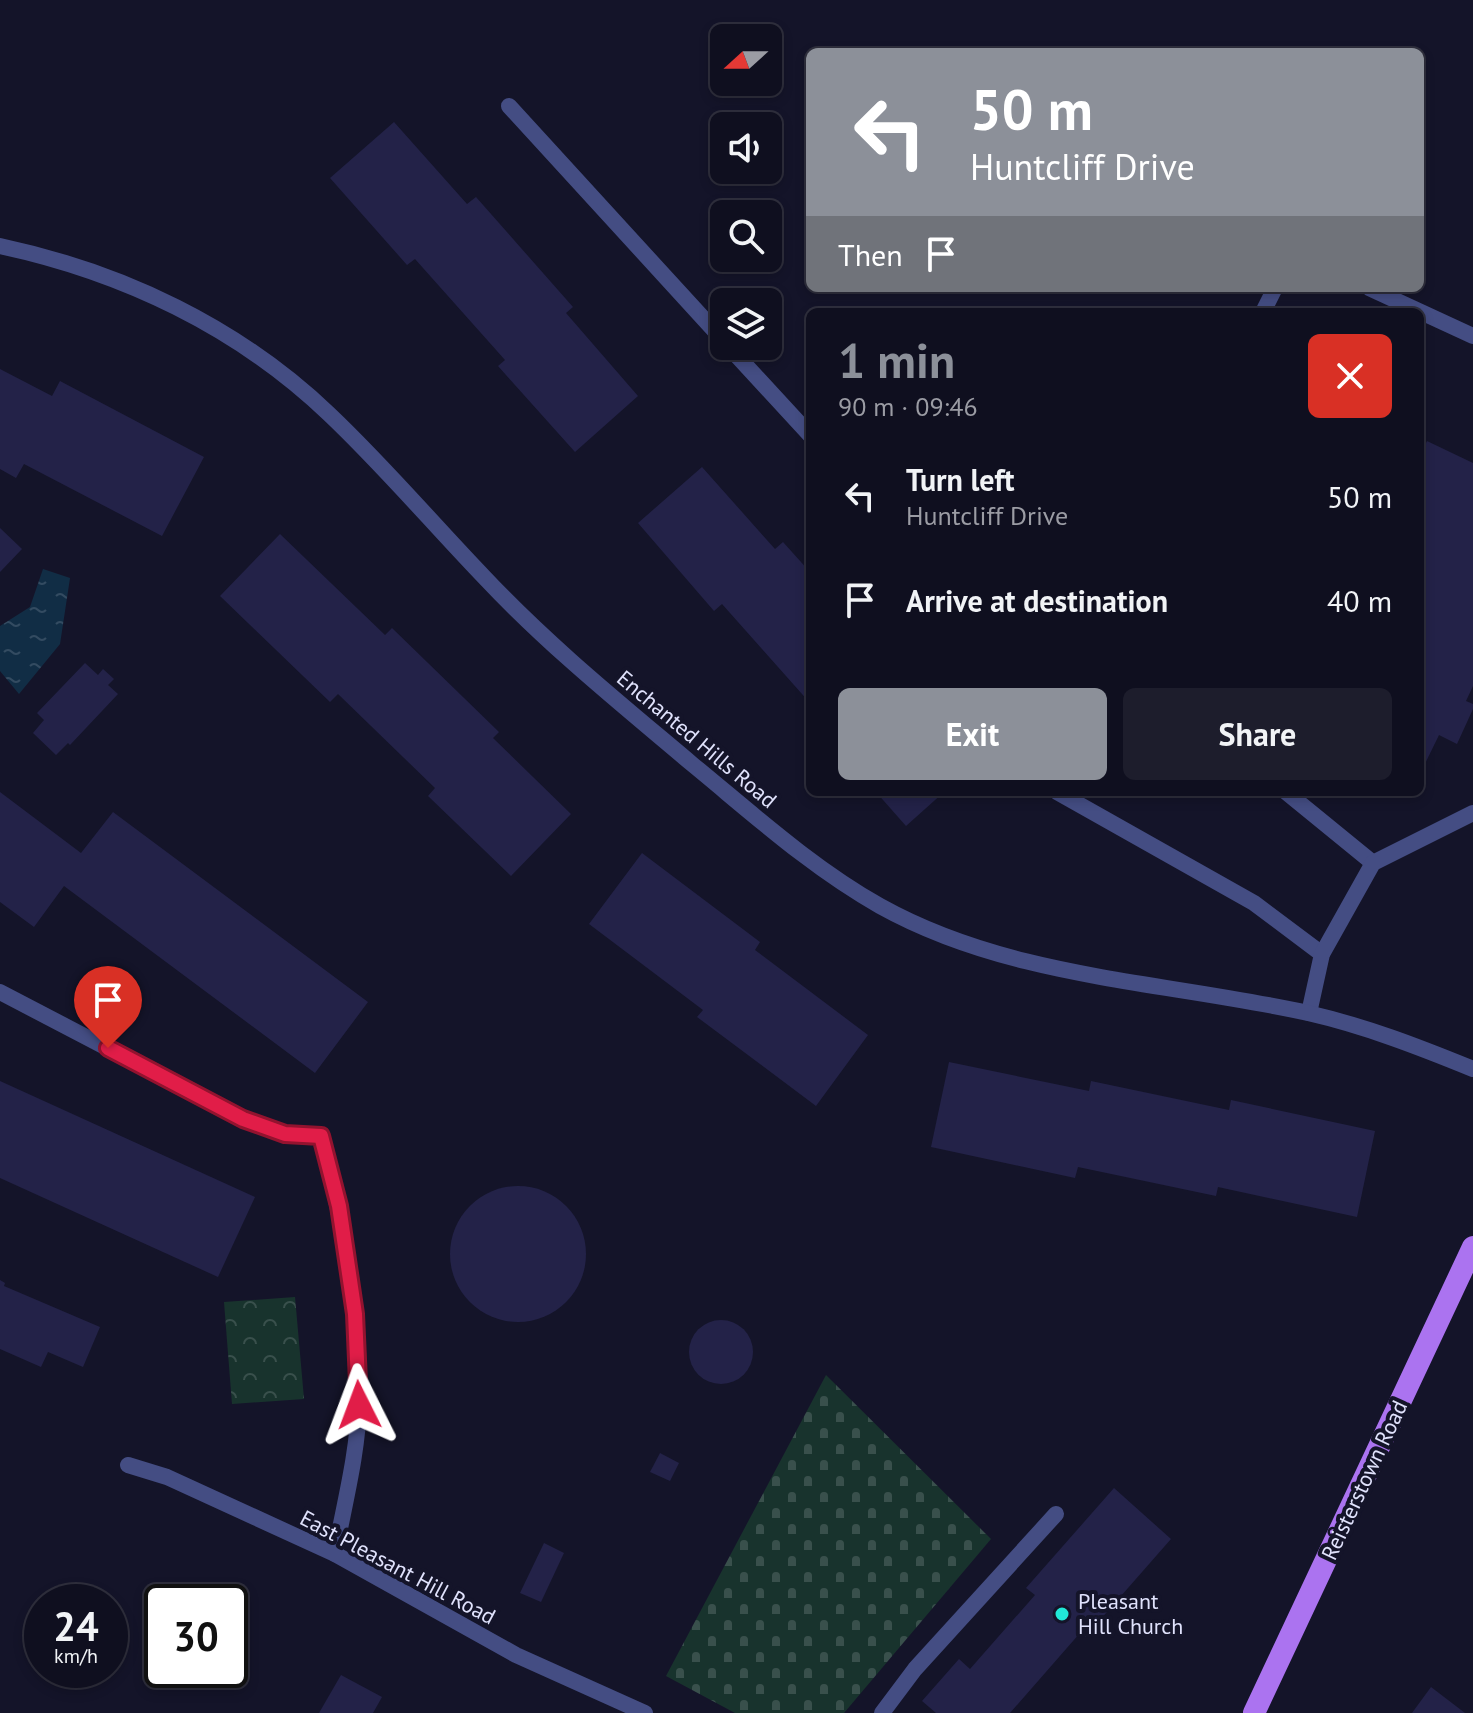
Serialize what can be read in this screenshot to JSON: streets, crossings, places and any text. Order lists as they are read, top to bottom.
{
  "streets": {
    "main road": ["Reisterstown Road"],
    "street": ["Enchanted Hills Road", "East Pleasant Hill Road"]
  },
  "places": ["Pleasant Hill Church"],
  "north": "left",
  "page": {
    "turn": ["50 m", "Huntcliff Drive"],
    "then": "Then",
    "heading": ["1 min", "90 m · 09:46"],
    "list": [
      {
        "name": "Turn left",
        "note": "Huntcliff Drive",
        "value": "50 m"
      },
      {
        "name": "Arrive at destination",
        "value": "40 m"
      }
    ],
    "buttons": ["Exit", "Share"],
    "speed": "24 km/h",
    "limit": "30"
  }
}
